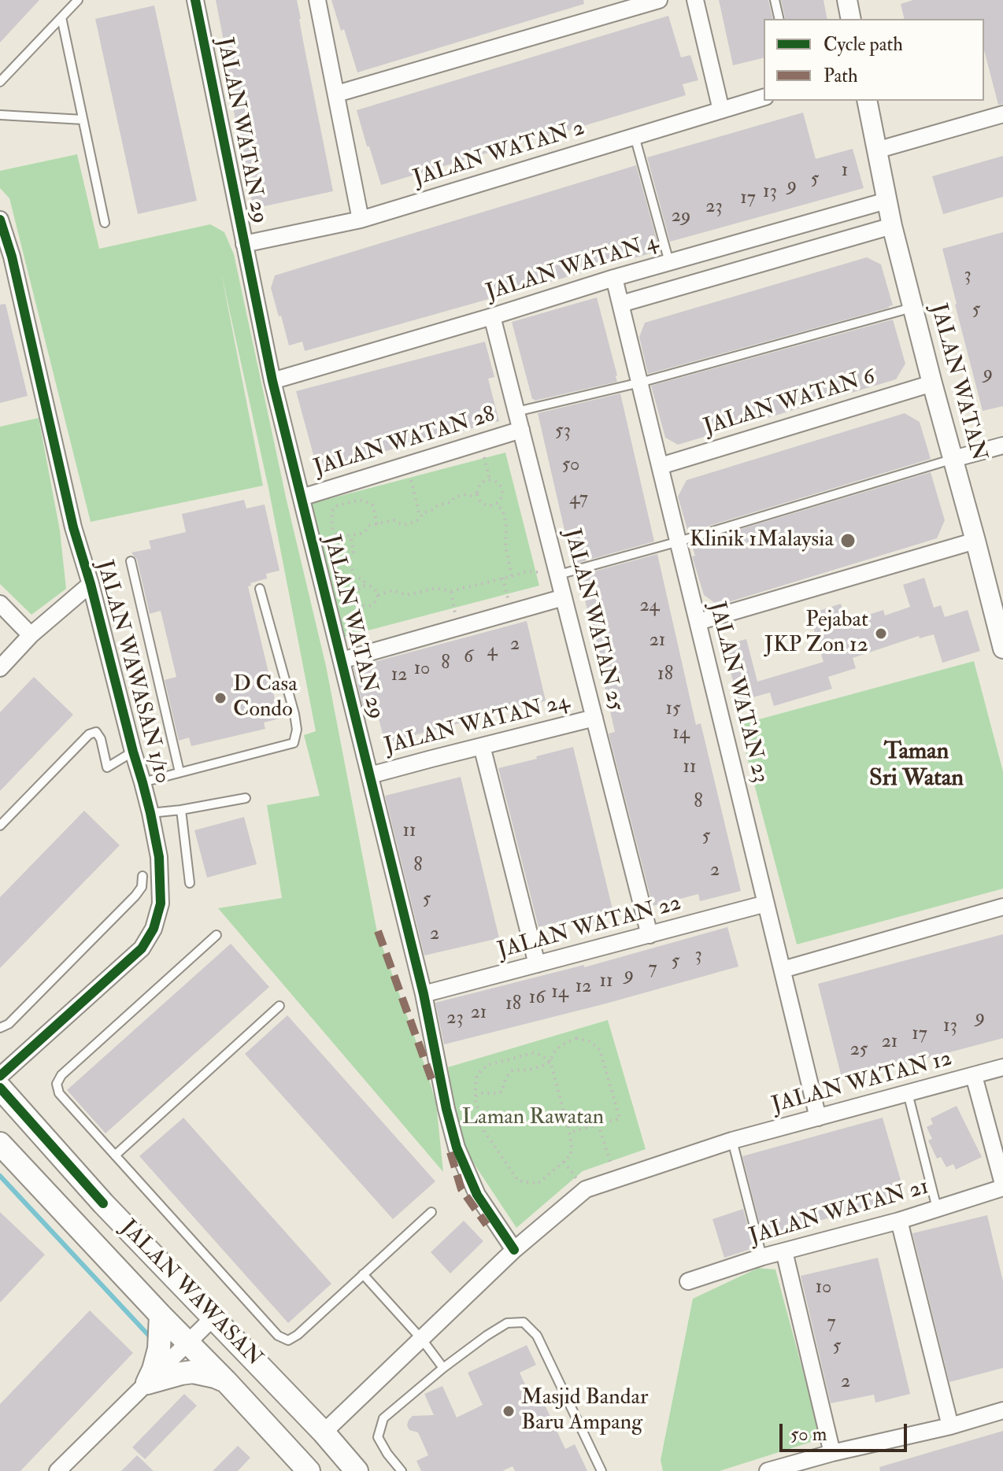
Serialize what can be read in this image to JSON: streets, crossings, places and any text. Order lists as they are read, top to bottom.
{
  "streets": {
    "main road": ["JALAN WAWASAN"],
    "street": [
      "JALAN WATAN 29",
      "JALAN WATAN 2",
      "JALAN WATAN 4",
      "JALAN WATAN",
      "JALAN WATAN 6",
      "JALAN WATAN 28",
      "JALAN WATAN 25",
      "JALAN WAWASAN 1/10",
      "JALAN WATAN 23",
      "JALAN WATAN 24",
      "JALAN WATAN 22",
      "JALAN WATAN 12",
      "JALAN WATAN 21"
    ]
  },
  "crossings": [
    ["JALAN WATAN 29", "JALAN WATAN 2"],
    ["JALAN WATAN 29", "JALAN WATAN 4"],
    ["JALAN WATAN 29", "JALAN WATAN 28"],
    ["JALAN WATAN 29", "JALAN WATAN 24"],
    ["JALAN WATAN 29", "JALAN WATAN 22"],
    ["JALAN WATAN 29", "JALAN WATAN 12"],
    ["JALAN WATAN 4", "JALAN WATAN"],
    ["JALAN WATAN 4", "JALAN WATAN 25"],
    ["JALAN WATAN 4", "JALAN WATAN 23"],
    ["JALAN WATAN", "JALAN WATAN 6"],
    ["JALAN WATAN 6", "JALAN WATAN 23"],
    ["JALAN WATAN 28", "JALAN WATAN 25"],
    ["JALAN WATAN 25", "JALAN WATAN 24"],
    ["JALAN WATAN 25", "JALAN WATAN 22"],
    ["JALAN WATAN 23", "JALAN WATAN 22"],
    ["JALAN WATAN 23", "JALAN WATAN 12"]
  ],
  "districts": ["Taman Sri Watan"],
  "parks": ["Laman Rawatan"],
  "places": [
    "Klinik 1Malaysia",
    "Pejabat JKP Zon 12",
    "D Casa Condo",
    "Masjid Bandar Baru Ampang"
  ],
  "house_numbers": [
    "1",
    "5",
    "9",
    "13",
    "17",
    "23",
    "29",
    "3",
    "5",
    "9",
    "53",
    "50",
    "47",
    "24",
    "21",
    "2",
    "4",
    "6",
    "8",
    "10",
    "18",
    "12",
    "15",
    "14",
    "11",
    "8",
    "11",
    "5",
    "8",
    "2",
    "5",
    "2",
    "3",
    "5",
    "7",
    "9",
    "11",
    "12",
    "14",
    "16",
    "18",
    "21",
    "9",
    "23",
    "13",
    "17",
    "21",
    "25",
    "10",
    "7",
    "5",
    "2"
  ],
  "legend": ["Cycle path", "Path"],
  "scale_bar": "50 m"
}
